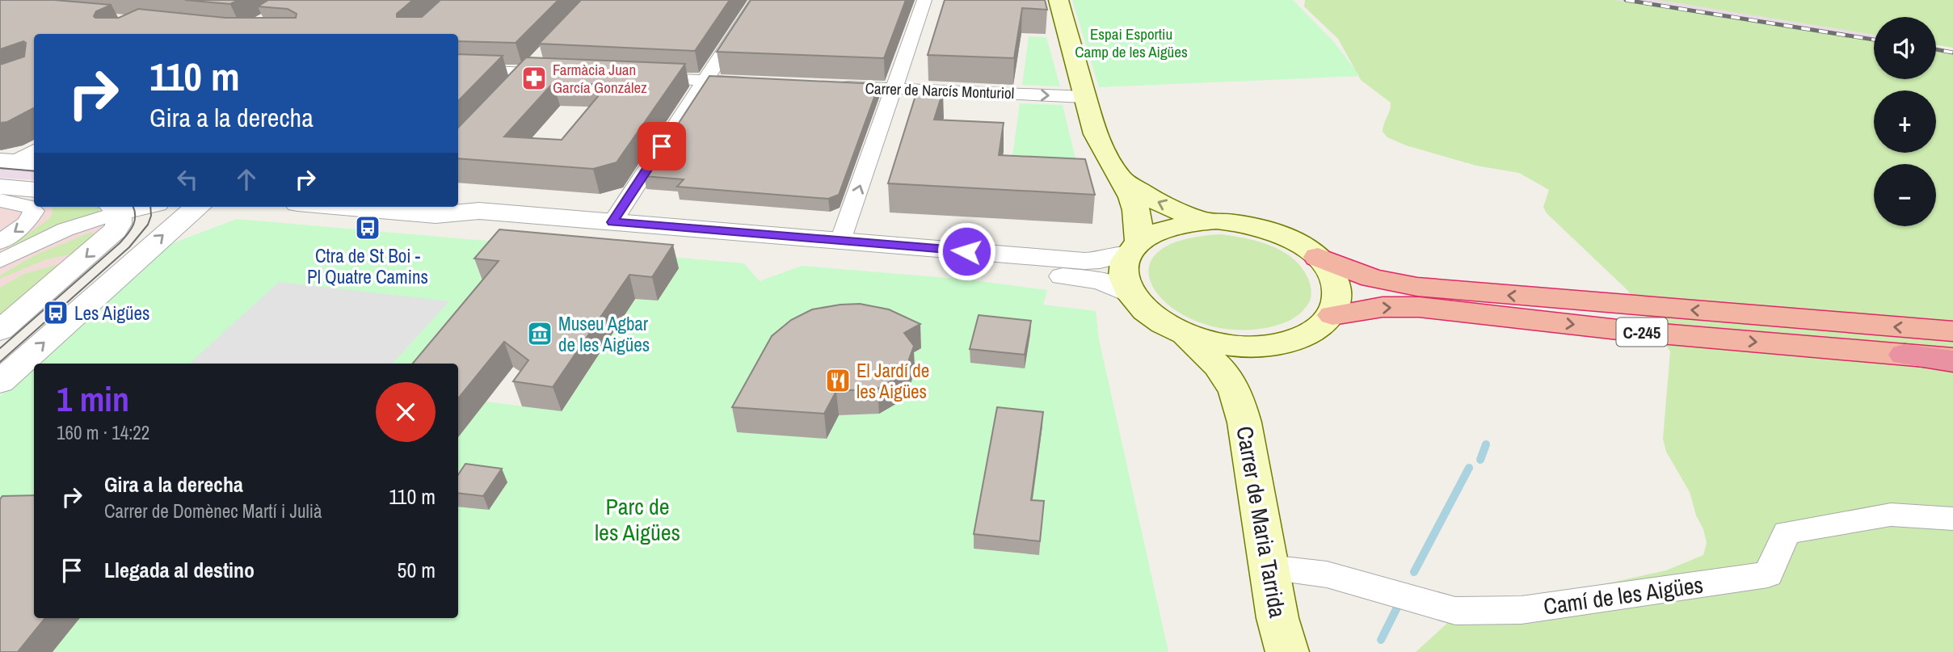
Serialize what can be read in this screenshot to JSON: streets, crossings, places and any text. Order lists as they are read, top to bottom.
{
  "streets": {
    "highway": ["C-245"],
    "main road": ["Carrer de Maria Tarrida"],
    "street": ["Carrer de Narcís Monturiol", "Camí de les Aigües"]
  },
  "crossings": [
    ["C-245", "Carrer de Maria Tarrida"],
    ["Carrer de Maria Tarrida", "Camí de les Aigües"]
  ],
  "parks": ["Espai Esportiu Camp de les Aigües", "Parc de les Aigües"],
  "places": {
    "pharmacy": ["Farmàcia Juan García González"],
    "bus stop": ["Ctra de St Boi - Pl Quatre Camins", "Les Aigües"],
    "museum": ["Museu Agbar de les Aigües"],
    "restaurant": ["El Jardí de les Aigües"]
  },
  "page": {
    "map_buttons": ["+", "−"],
    "turn": ["110 m", "Gira a la derecha"],
    "heading": ["1 min", "160 m · 14:22"],
    "list": [
      {
        "name": "Gira a la derecha",
        "note": "Carrer de Domènec Martí i Julià",
        "value": "110 m"
      },
      {
        "name": "Llegada al destino",
        "value": "50 m"
      }
    ]
  }
}
